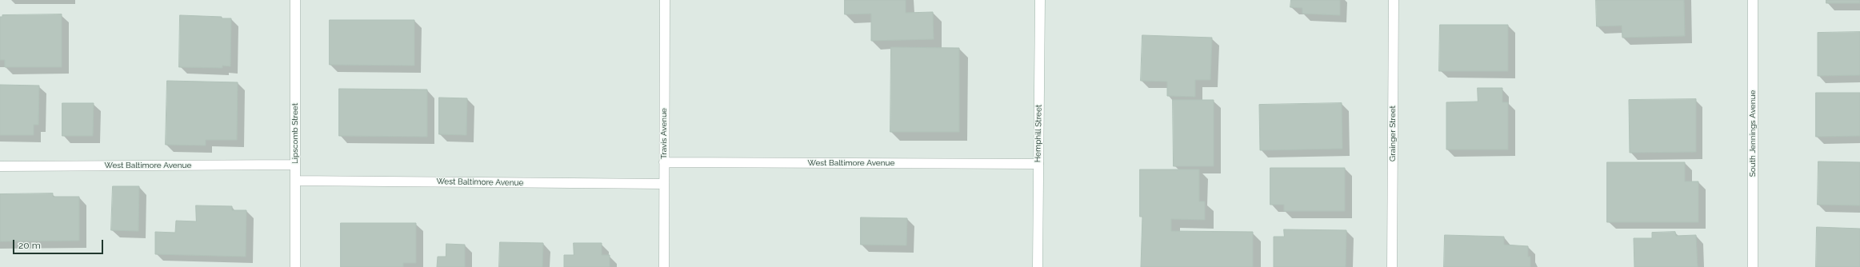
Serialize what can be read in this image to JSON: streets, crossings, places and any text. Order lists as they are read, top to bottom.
{
  "streets": {
    "street": [
      "Lipscomb Street",
      "Travis Avenue",
      "Hemphill Street",
      "Grainger Street",
      "South Jennings Avenue",
      "West Baltimore Avenue"
    ]
  },
  "crossings": [
    ["Lipscomb Street", "West Baltimore Avenue"],
    ["Travis Avenue", "West Baltimore Avenue"],
    ["Hemphill Street", "West Baltimore Avenue"]
  ],
  "scale_bar": "20 m"
}
